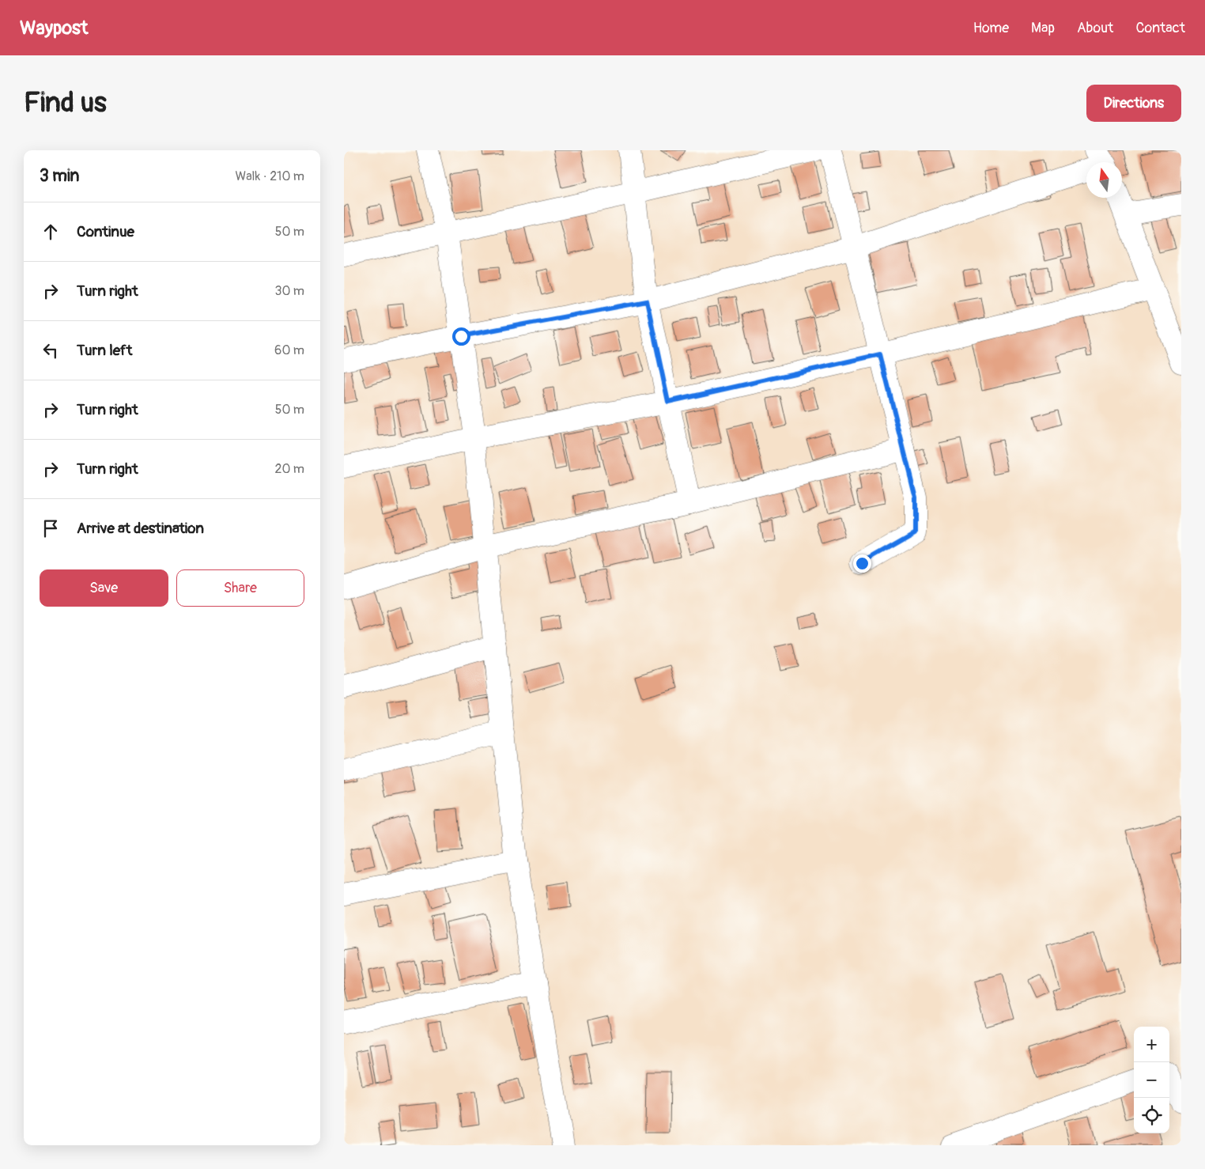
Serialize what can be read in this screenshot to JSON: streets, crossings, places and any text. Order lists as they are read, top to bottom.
{
  "north": "top",
  "page": {
    "header": "Waypost",
    "nav": [
      "Home",
      "Map",
      "About",
      "Contact"
    ],
    "buttons": [
      "Directions",
      ["Save", "Share"]
    ],
    "title": "Find us",
    "heading": ["3 min", "Walk · 210 m"],
    "list": [
      ["Continue", "50 m"],
      ["Turn right", "30 m"],
      ["Turn left", "60 m"],
      ["Turn right", "50 m"],
      ["Turn right", "20 m"],
      "Arrive at destination"
    ],
    "map_buttons": ["+", "−"]
  }
}
